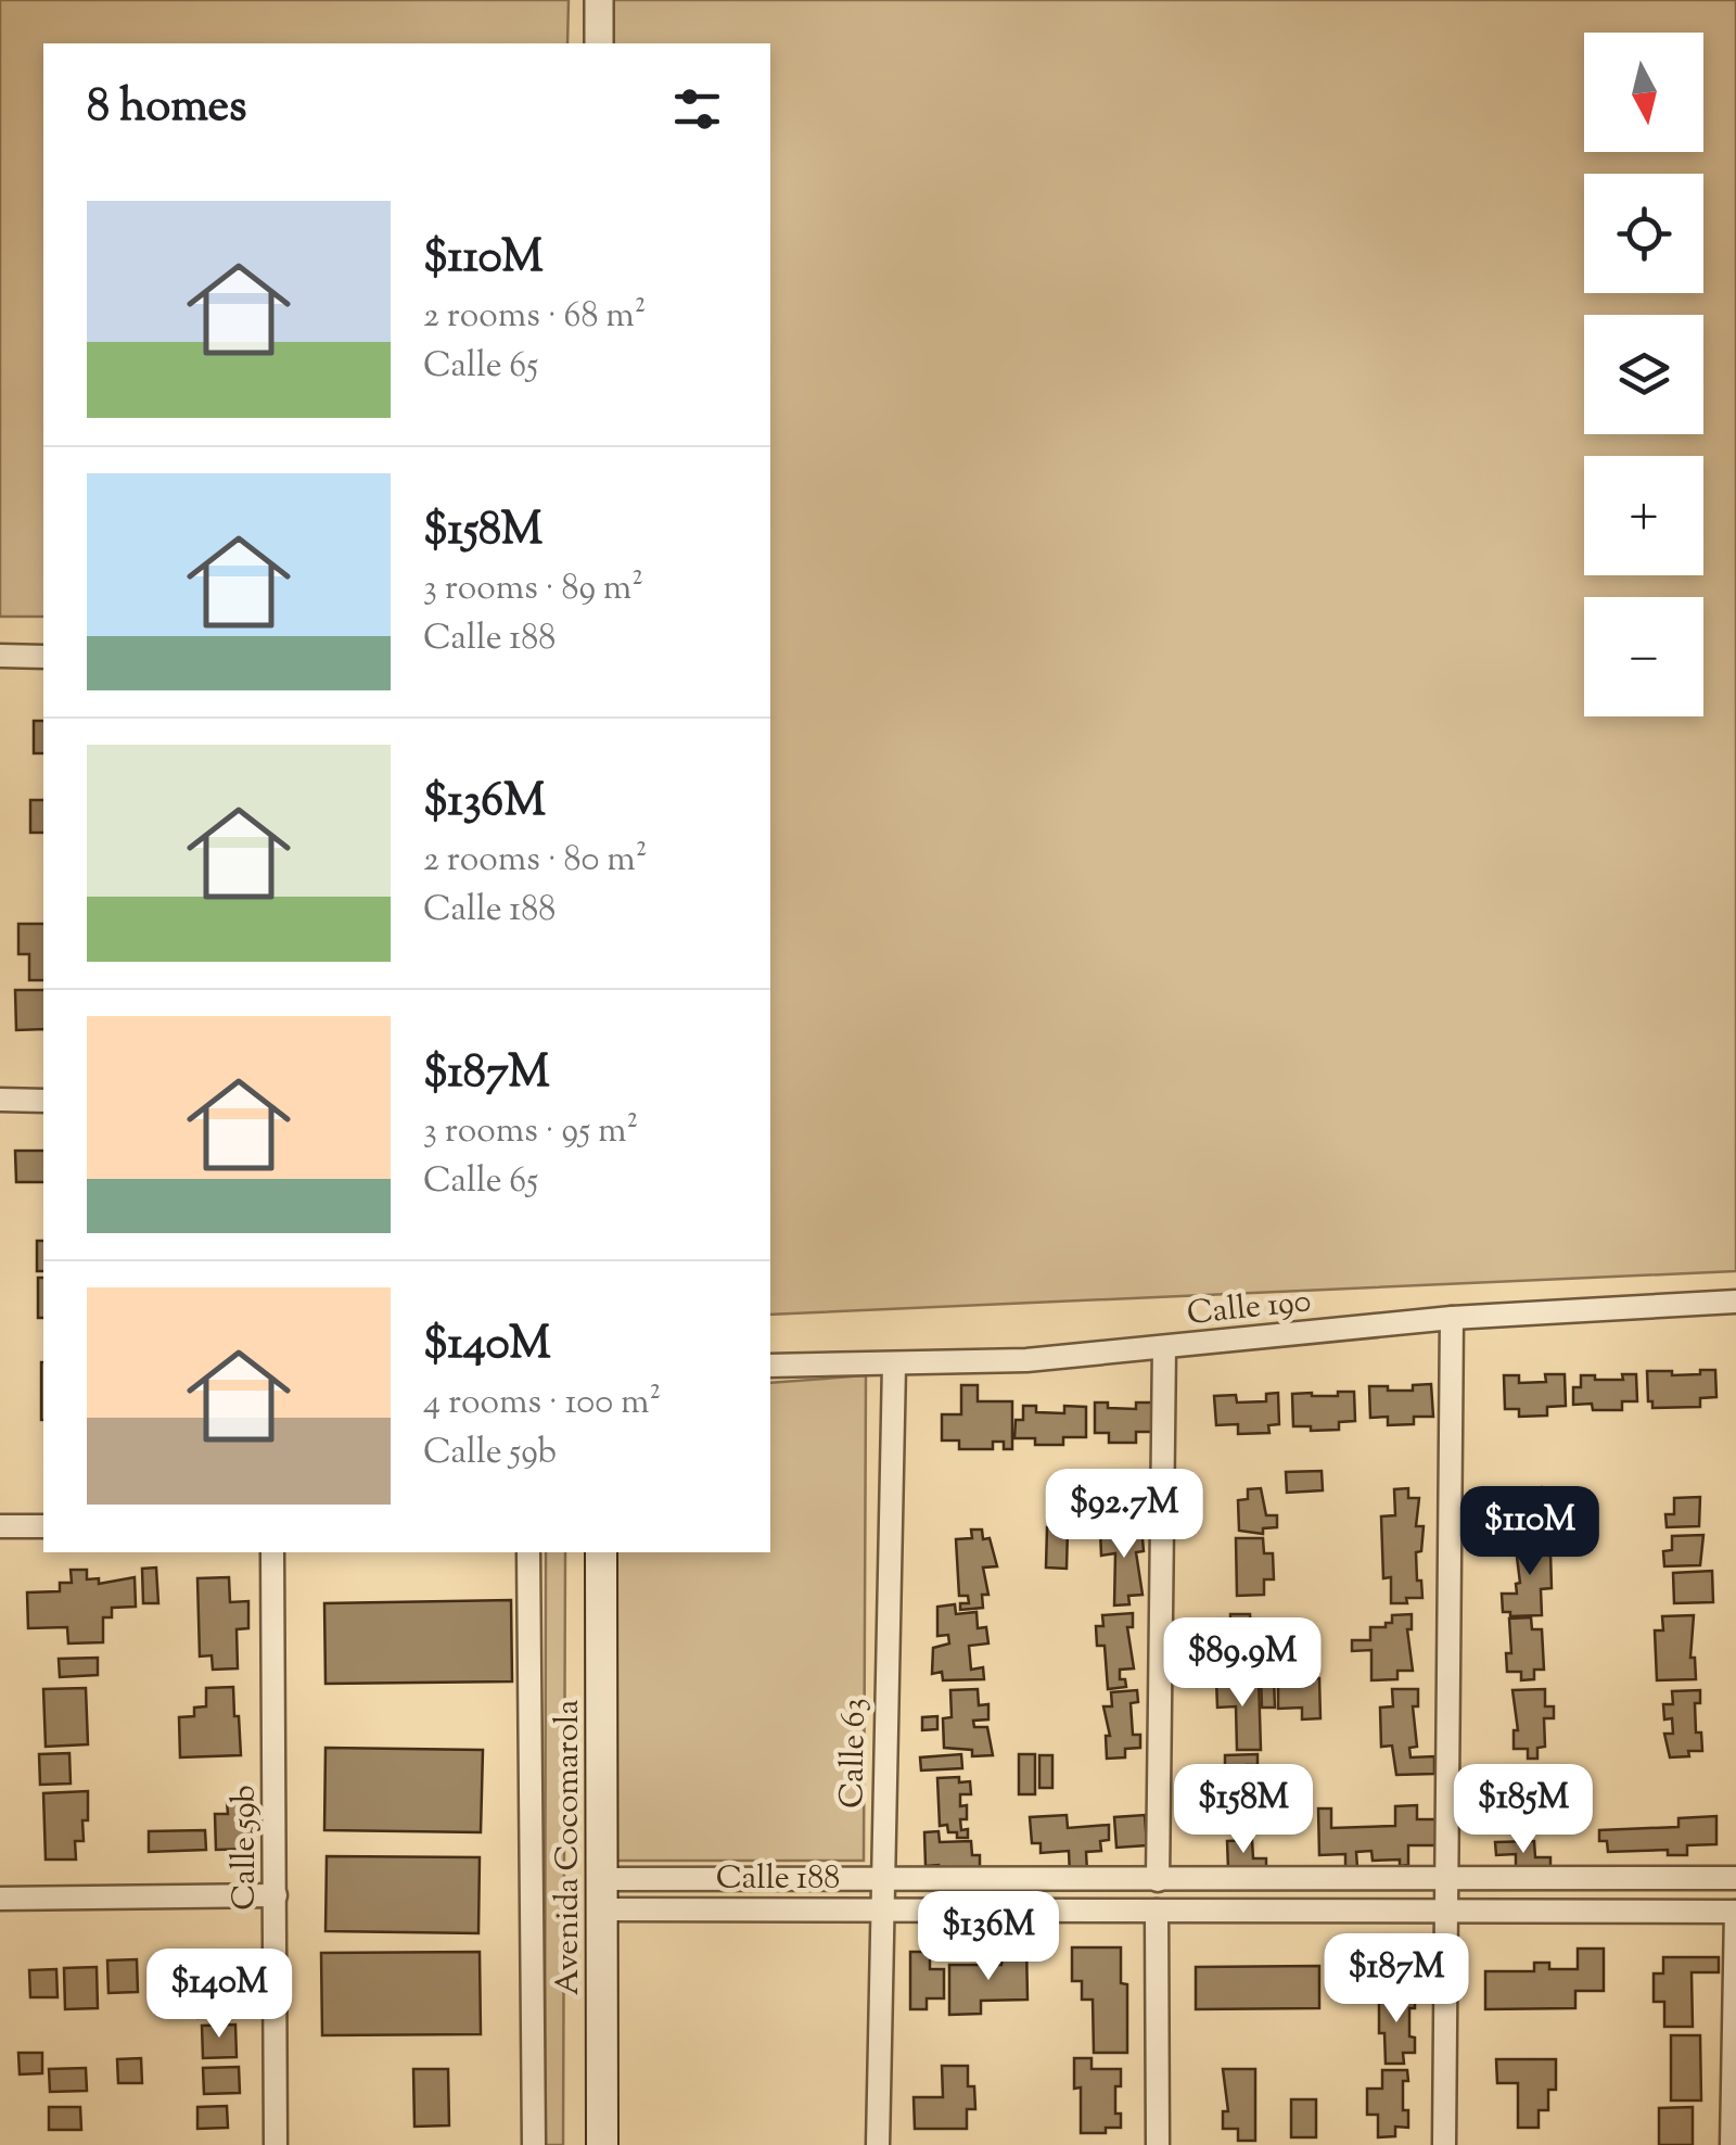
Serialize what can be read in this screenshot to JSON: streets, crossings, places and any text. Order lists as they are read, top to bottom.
{
  "streets": {
    "main road": ["Avenida Cocomarola"],
    "street": [
      "Calle 190",
      "Calle 63",
      "Calle 59b",
      "Calle 188"
    ]
  },
  "crossings": [
    ["Calle 190", "Calle 63"],
    ["Calle 63", "Calle 188"],
    ["Avenida Cocomarola", "Calle 188"]
  ],
  "north": "bottom",
  "page": {
    "map_buttons": ["+", "−"],
    "heading": "8 homes",
    "list": [
      {
        "name": "$110M",
        "note": "2 rooms · 68 m² · Calle 65"
      },
      {
        "name": "$158M",
        "note": "3 rooms · 89 m² · Calle 188"
      },
      {
        "name": "$136M",
        "note": "2 rooms · 80 m² · Calle 188"
      },
      {
        "name": "$187M",
        "note": "3 rooms · 95 m² · Calle 65"
      },
      {
        "name": "$140M",
        "note": "4 rooms · 100 m² · Calle 59b"
      }
    ],
    "price": [
      "$92.7M",
      "$110M",
      "$89.9M",
      "$158M",
      "$185M",
      "$136M",
      "$187M",
      "$140M"
    ]
  }
}
